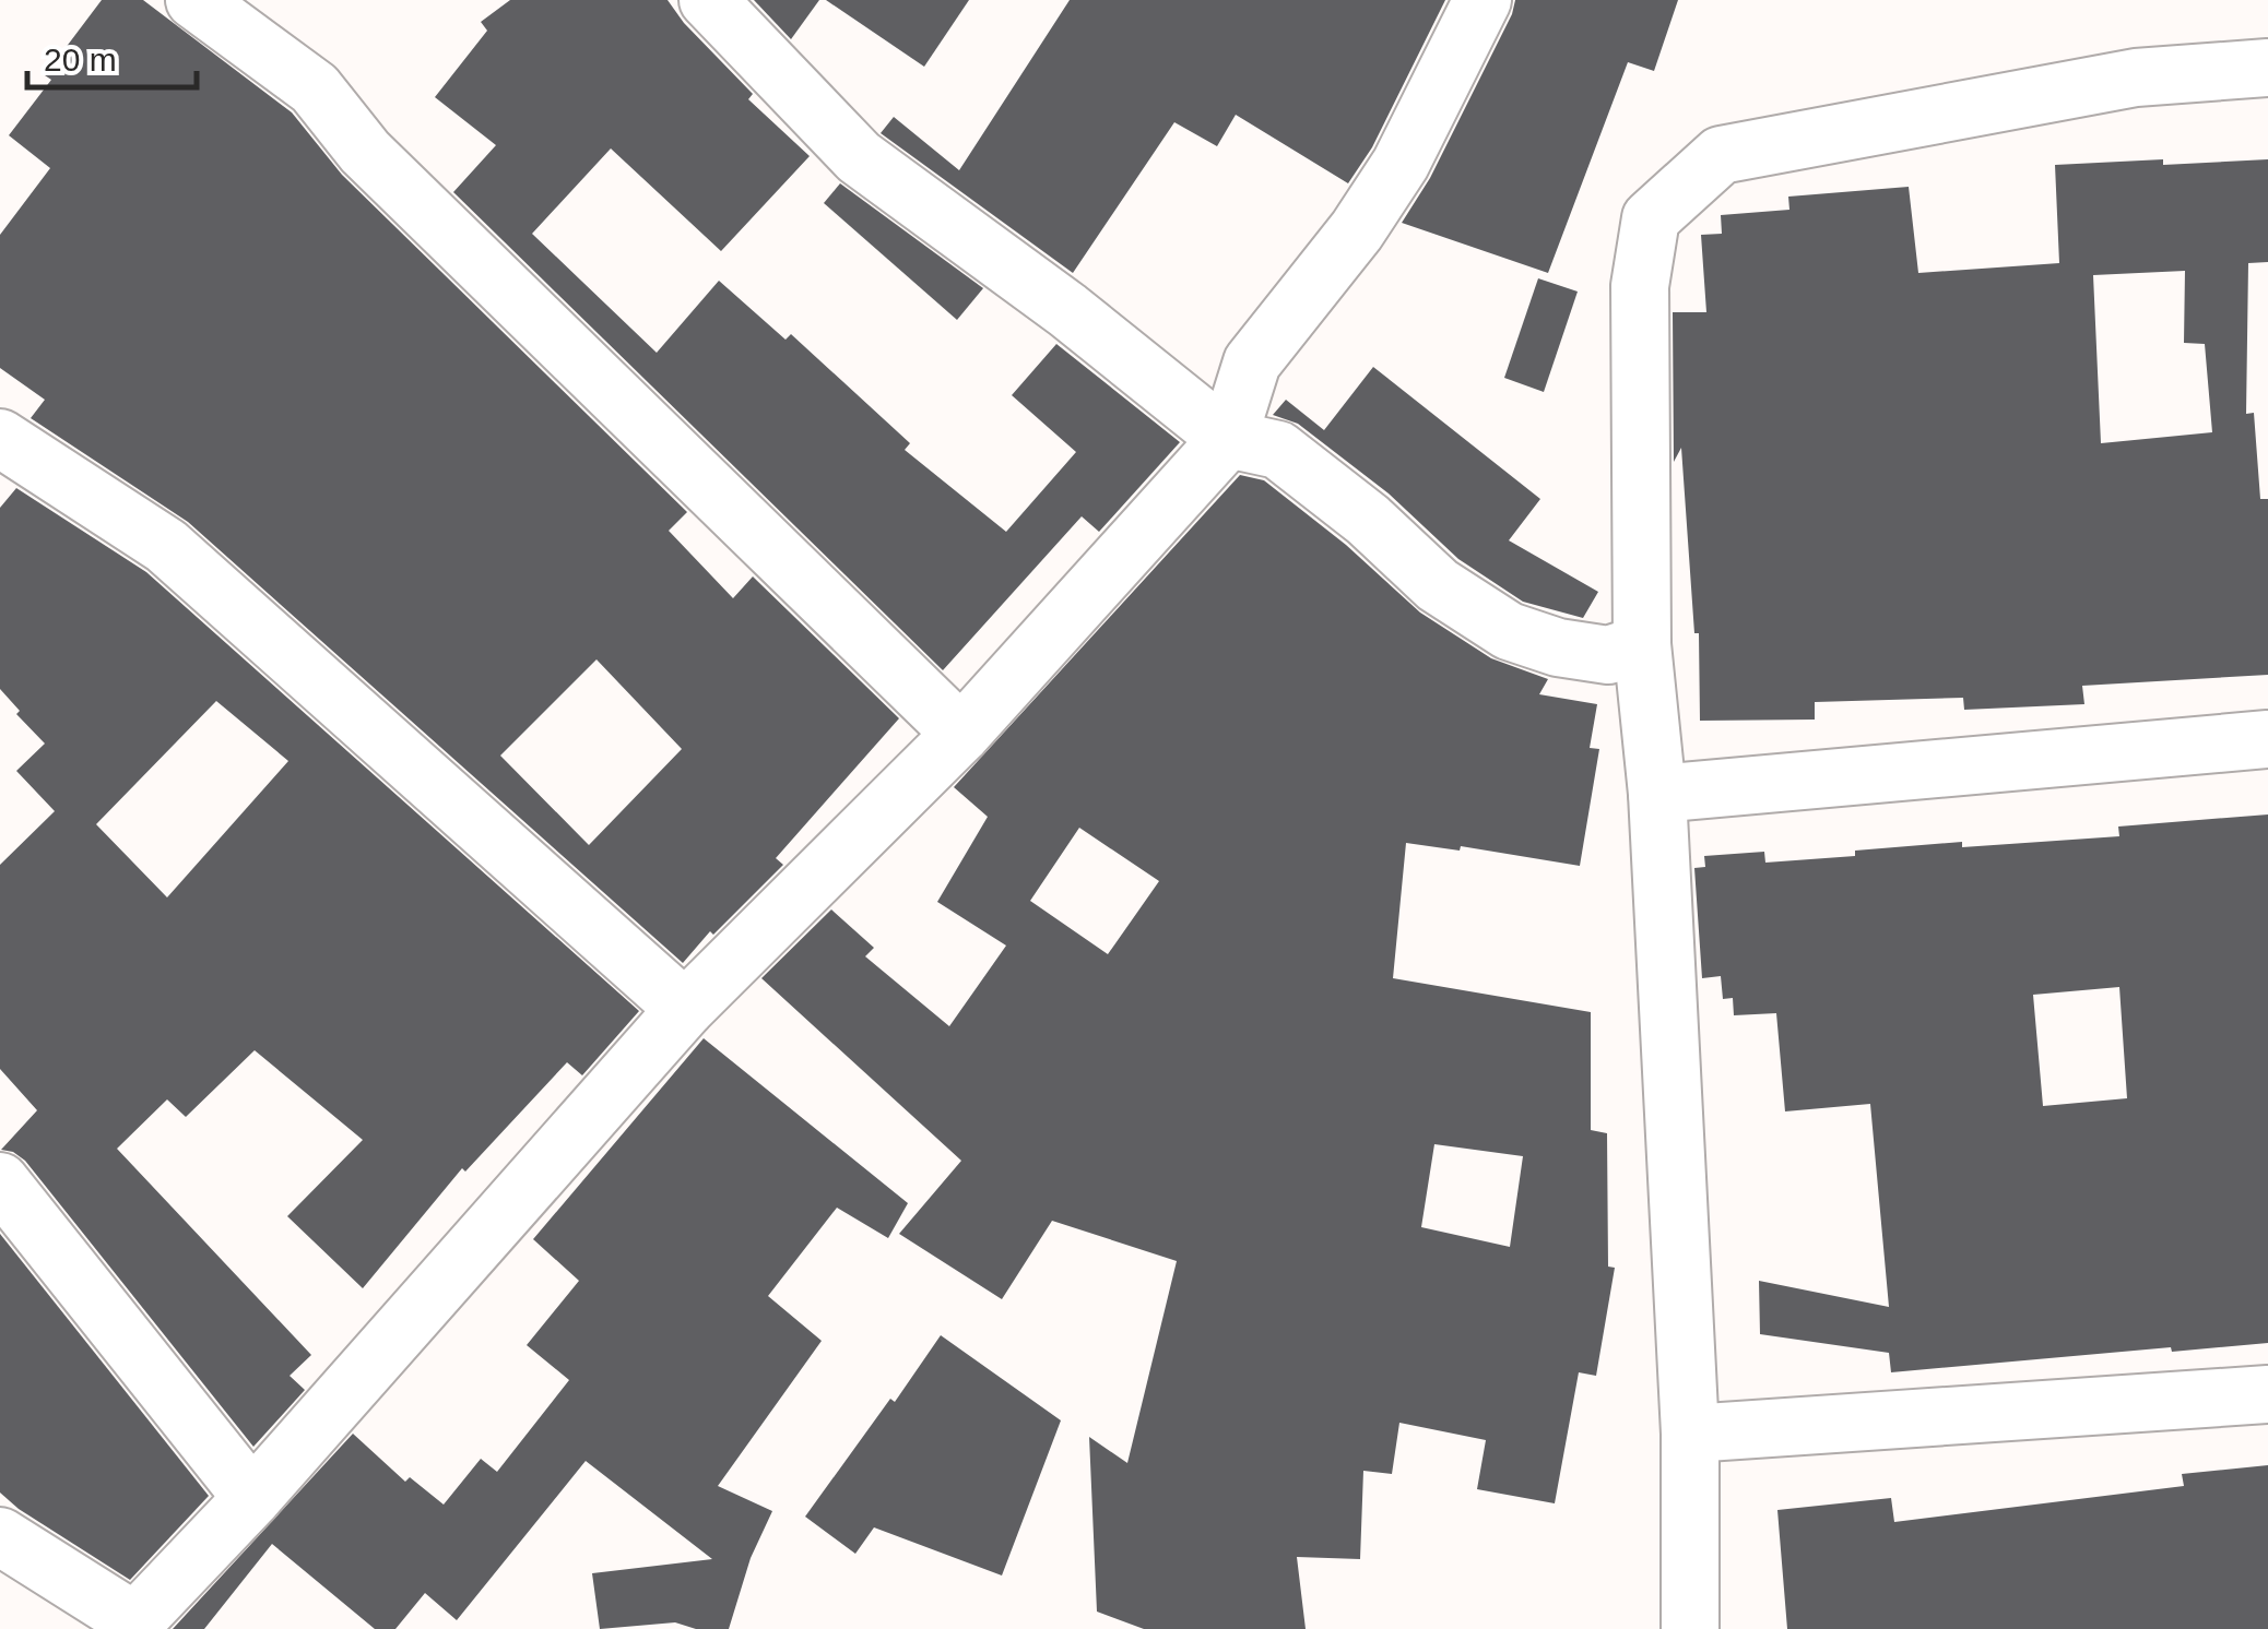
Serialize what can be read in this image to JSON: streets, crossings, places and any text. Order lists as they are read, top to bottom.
{
  "scale_bar": "20 m"
}
